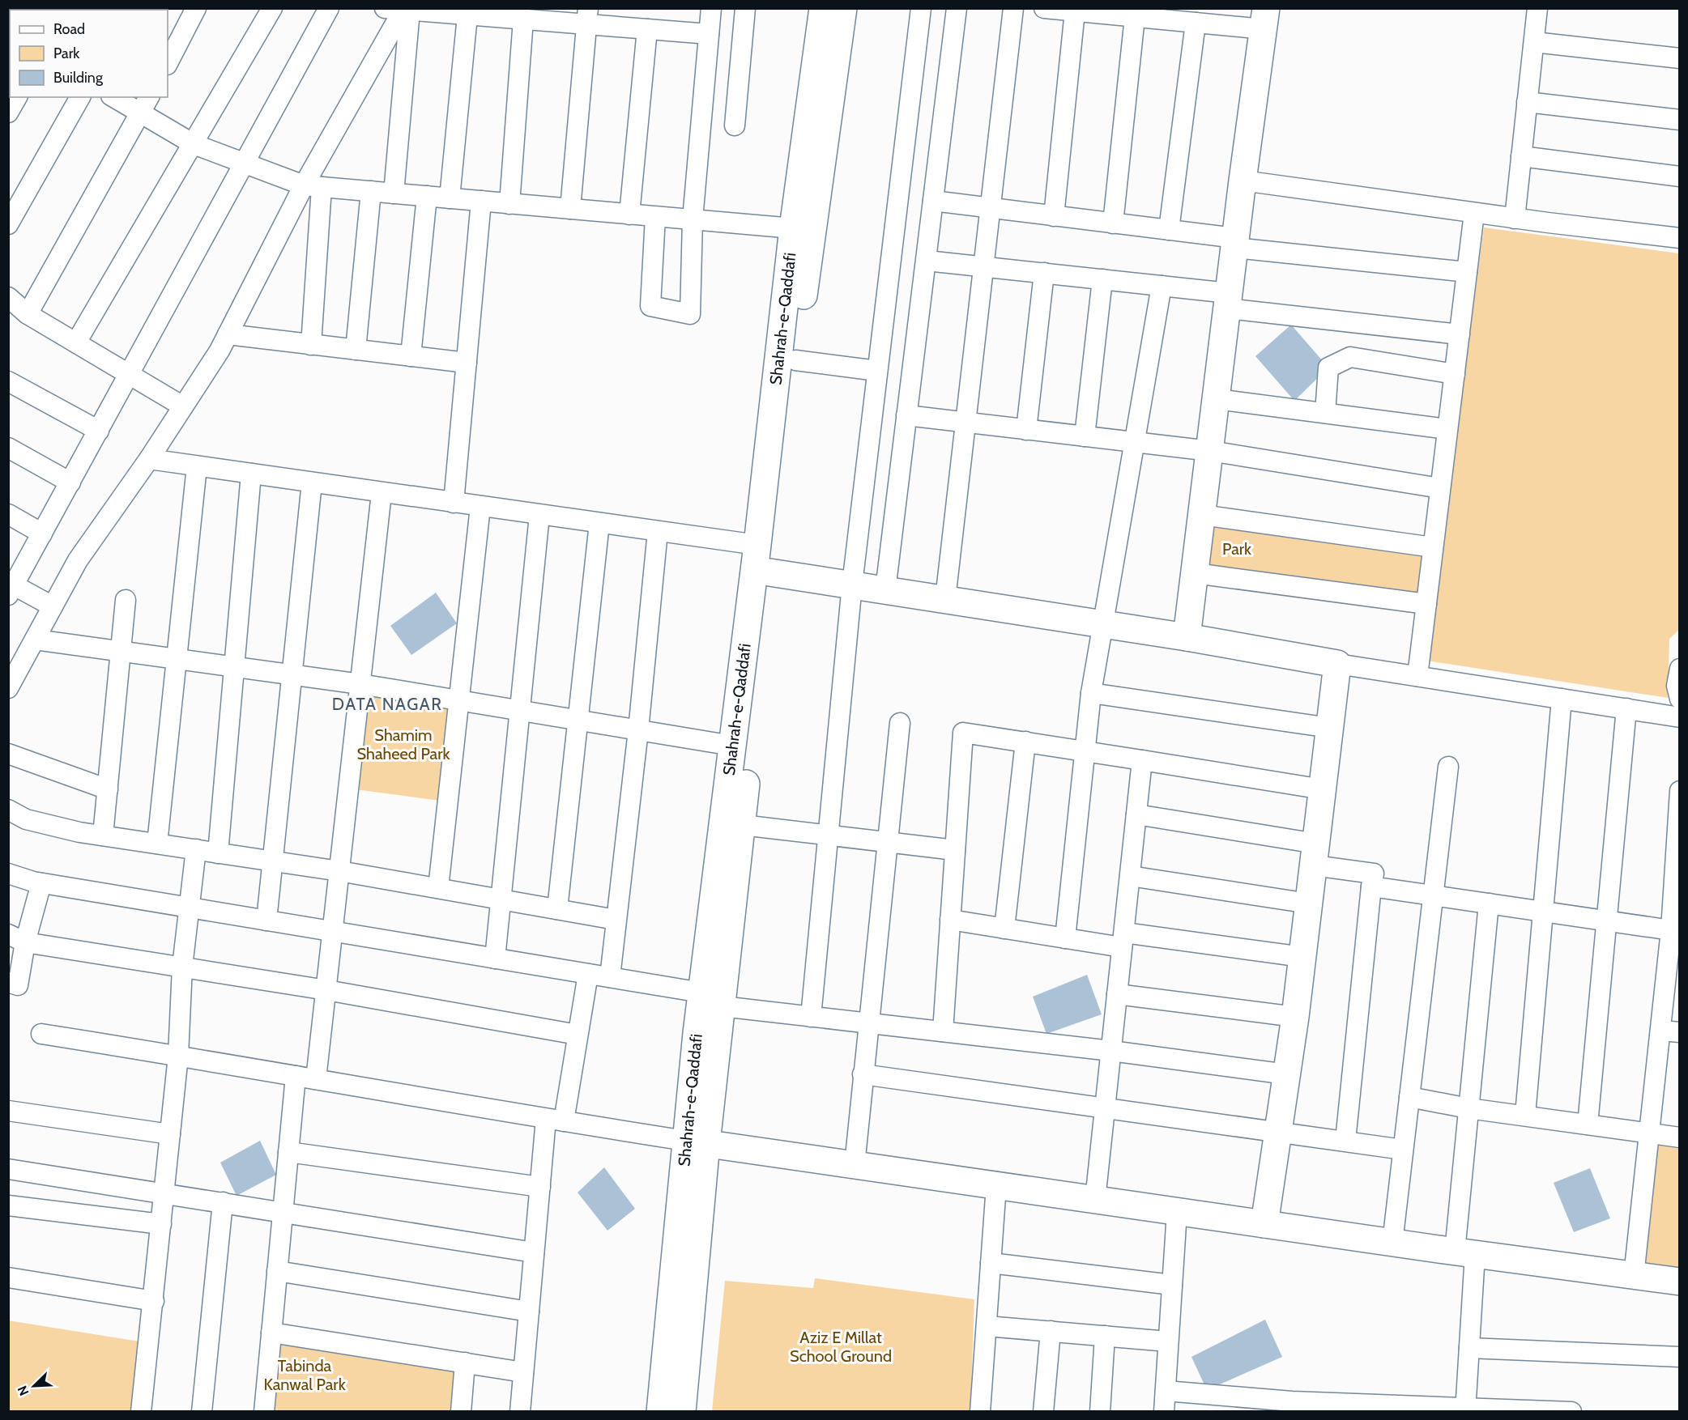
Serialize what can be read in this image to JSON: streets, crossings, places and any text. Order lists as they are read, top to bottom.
{
  "streets": {
    "main road": ["Shahrah-e-Qaddafi"]
  },
  "districts": ["DATA NAGAR"],
  "parks": [
    "Park",
    "Shamim Shaheed Park",
    "Aziz E Millat School Ground",
    "Tabinda Kanwal Park"
  ],
  "legend": ["Road", "Park", "Building"],
  "north": "bottom left"
}
